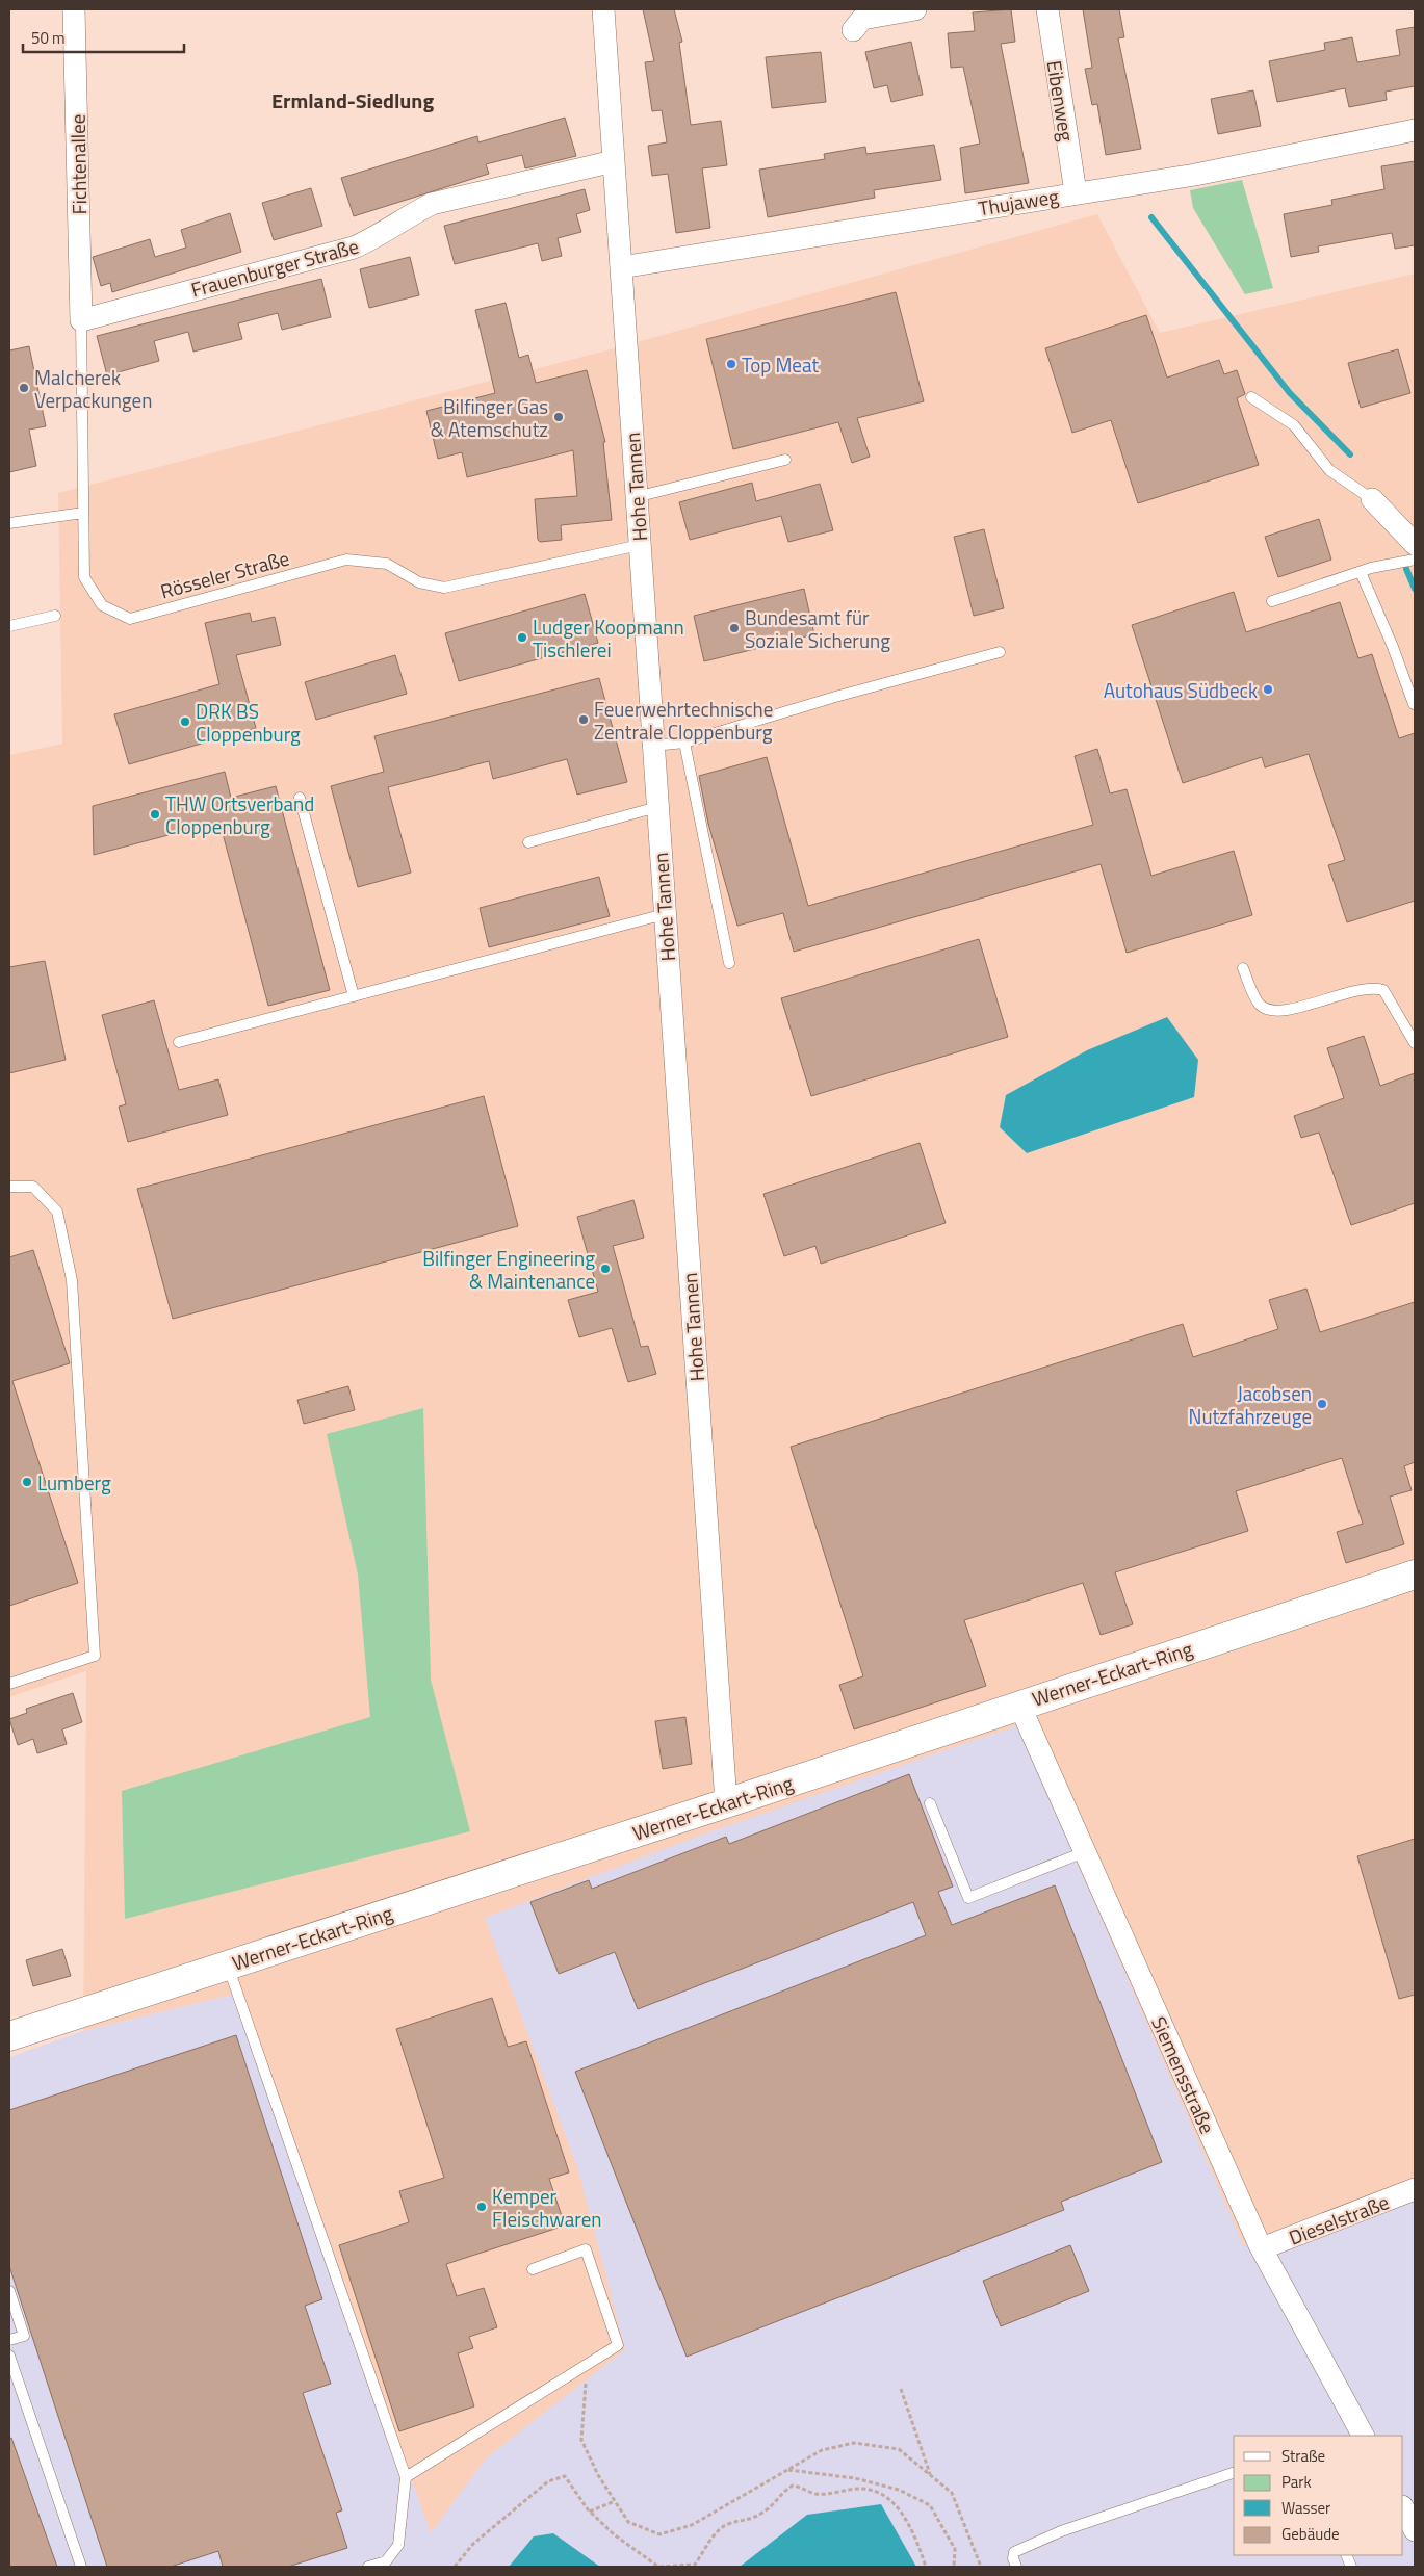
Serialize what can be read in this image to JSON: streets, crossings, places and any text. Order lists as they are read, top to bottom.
{
  "streets": {
    "street": [
      "Eibenweg",
      "Fichtenallee",
      "Thujaweg",
      "Frauenburger Straße",
      "Hohe Tannen",
      "Werner-Eckart-Ring",
      "Siemensstraße",
      "Dieselstraße"
    ],
    "lane": ["Rösseler Straße"]
  },
  "crossings": [
    ["Eibenweg", "Thujaweg"],
    ["Fichtenallee", "Frauenburger Straße"],
    ["Fichtenallee", "Rösseler Straße"],
    ["Thujaweg", "Hohe Tannen"],
    ["Frauenburger Straße", "Hohe Tannen"],
    ["Frauenburger Straße", "Rösseler Straße"],
    ["Hohe Tannen", "Rösseler Straße"],
    ["Hohe Tannen", "Werner-Eckart-Ring"],
    ["Werner-Eckart-Ring", "Siemensstraße"],
    ["Siemensstraße", "Dieselstraße"]
  ],
  "districts": ["Ermland-Siedlung"],
  "places": [
    "Top Meat",
    "Malcherek Verpackungen",
    "Bilfinger Gas & Atemschutz",
    "Bundesamt für Soziale Sicherung",
    "Ludger Koopmann Tischlerei",
    "Autohaus Südbeck",
    "Feuerwehrtechnische Zentrale Cloppenburg",
    "DRK BS Cloppenburg",
    "THW Ortsverband Cloppenburg",
    "Bilfinger Engineering & Maintenance",
    "Jacobsen Nutzfahrzeuge",
    "Lumberg",
    "Kemper Fleischwaren"
  ],
  "legend": [
    "Straße",
    "Park",
    "Wasser",
    "Gebäude"
  ],
  "scale_bar": "50 m"
}
